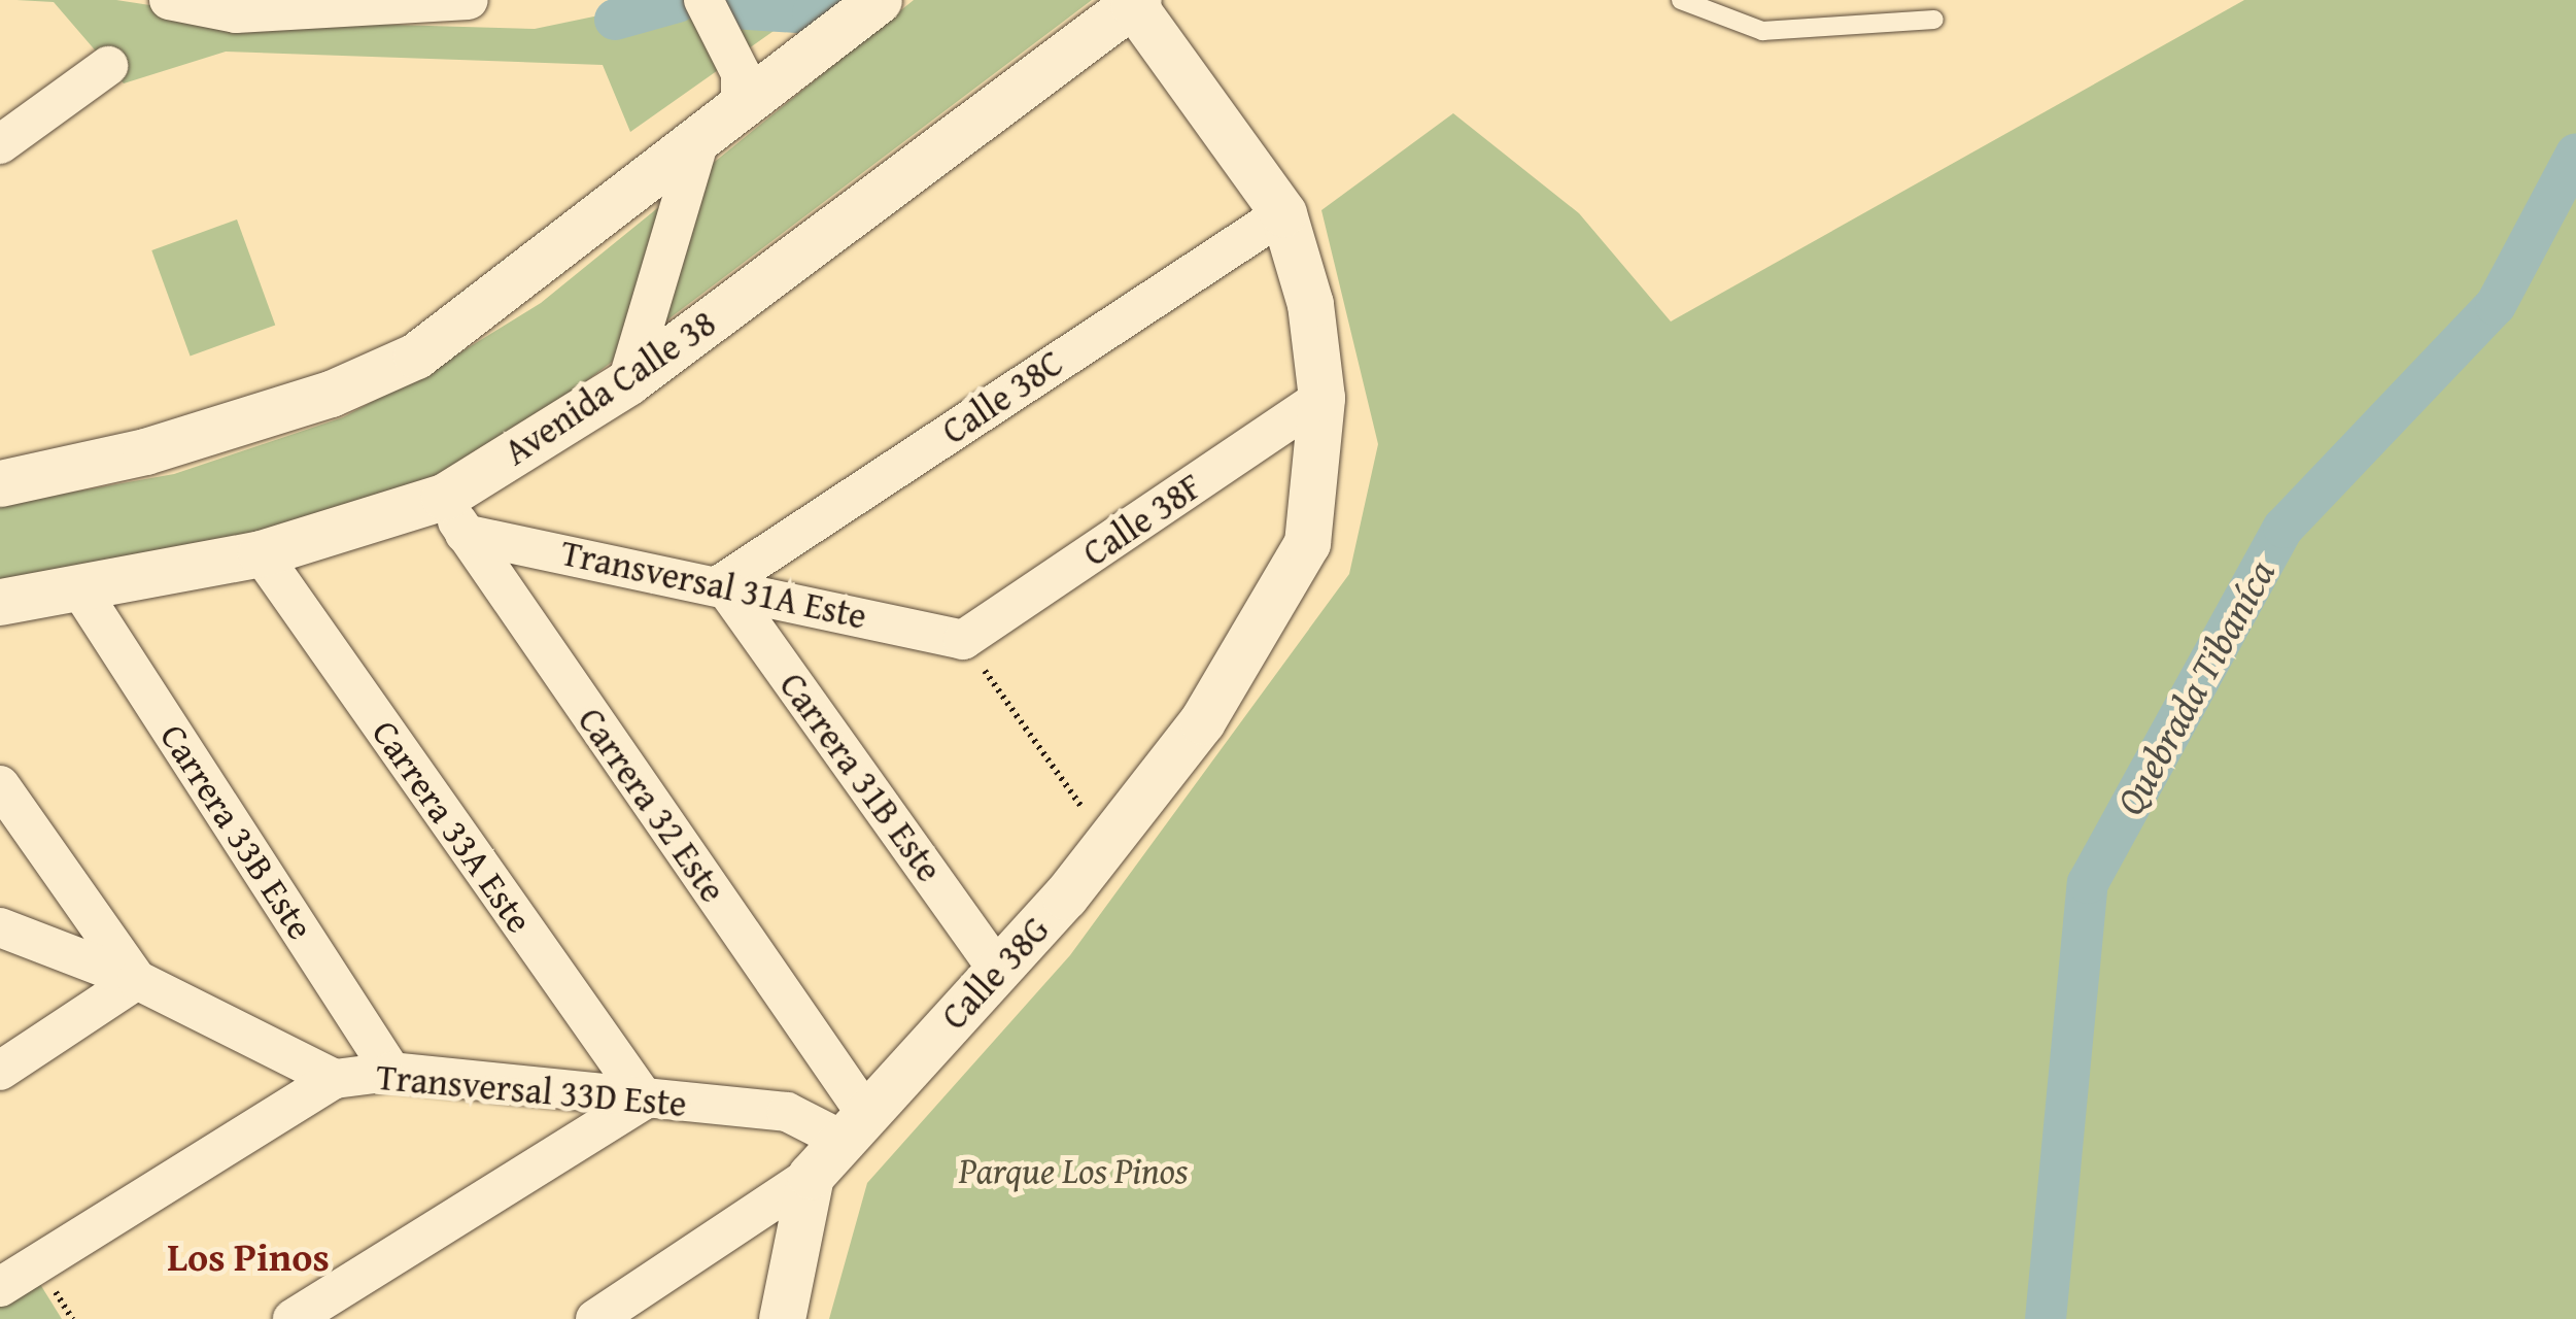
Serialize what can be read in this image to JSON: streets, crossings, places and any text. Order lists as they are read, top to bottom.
{
  "streets": {
    "street": [
      "Avenida Calle 38",
      "Calle 38C",
      "Calle 38F",
      "Transversal 31A Este",
      "Carrera 31B Este",
      "Carrera 32 Este",
      "Carrera 33A Este",
      "Carrera 33B Este",
      "Calle 38G",
      "Transversal 33D Este"
    ]
  },
  "crossings": [
    ["Avenida Calle 38", "Transversal 31A Este"],
    ["Avenida Calle 38", "Carrera 32 Este"],
    ["Avenida Calle 38", "Carrera 33A Este"],
    ["Avenida Calle 38", "Carrera 33B Este"],
    ["Calle 38C", "Transversal 31A Este"],
    ["Calle 38C", "Carrera 31B Este"],
    ["Calle 38F", "Transversal 31A Este"],
    ["Calle 38F", "Calle 38G"],
    ["Transversal 31A Este", "Carrera 31B Este"],
    ["Transversal 31A Este", "Carrera 32 Este"],
    ["Carrera 31B Este", "Calle 38G"],
    ["Carrera 32 Este", "Calle 38G"],
    ["Carrera 32 Este", "Transversal 33D Este"],
    ["Carrera 33A Este", "Transversal 33D Este"],
    ["Carrera 33B Este", "Transversal 33D Este"],
    ["Calle 38G", "Transversal 33D Este"]
  ],
  "districts": ["Los Pinos"],
  "water": ["Quebrada Tibaníca"],
  "parks": ["Parque Los Pinos"]
}
